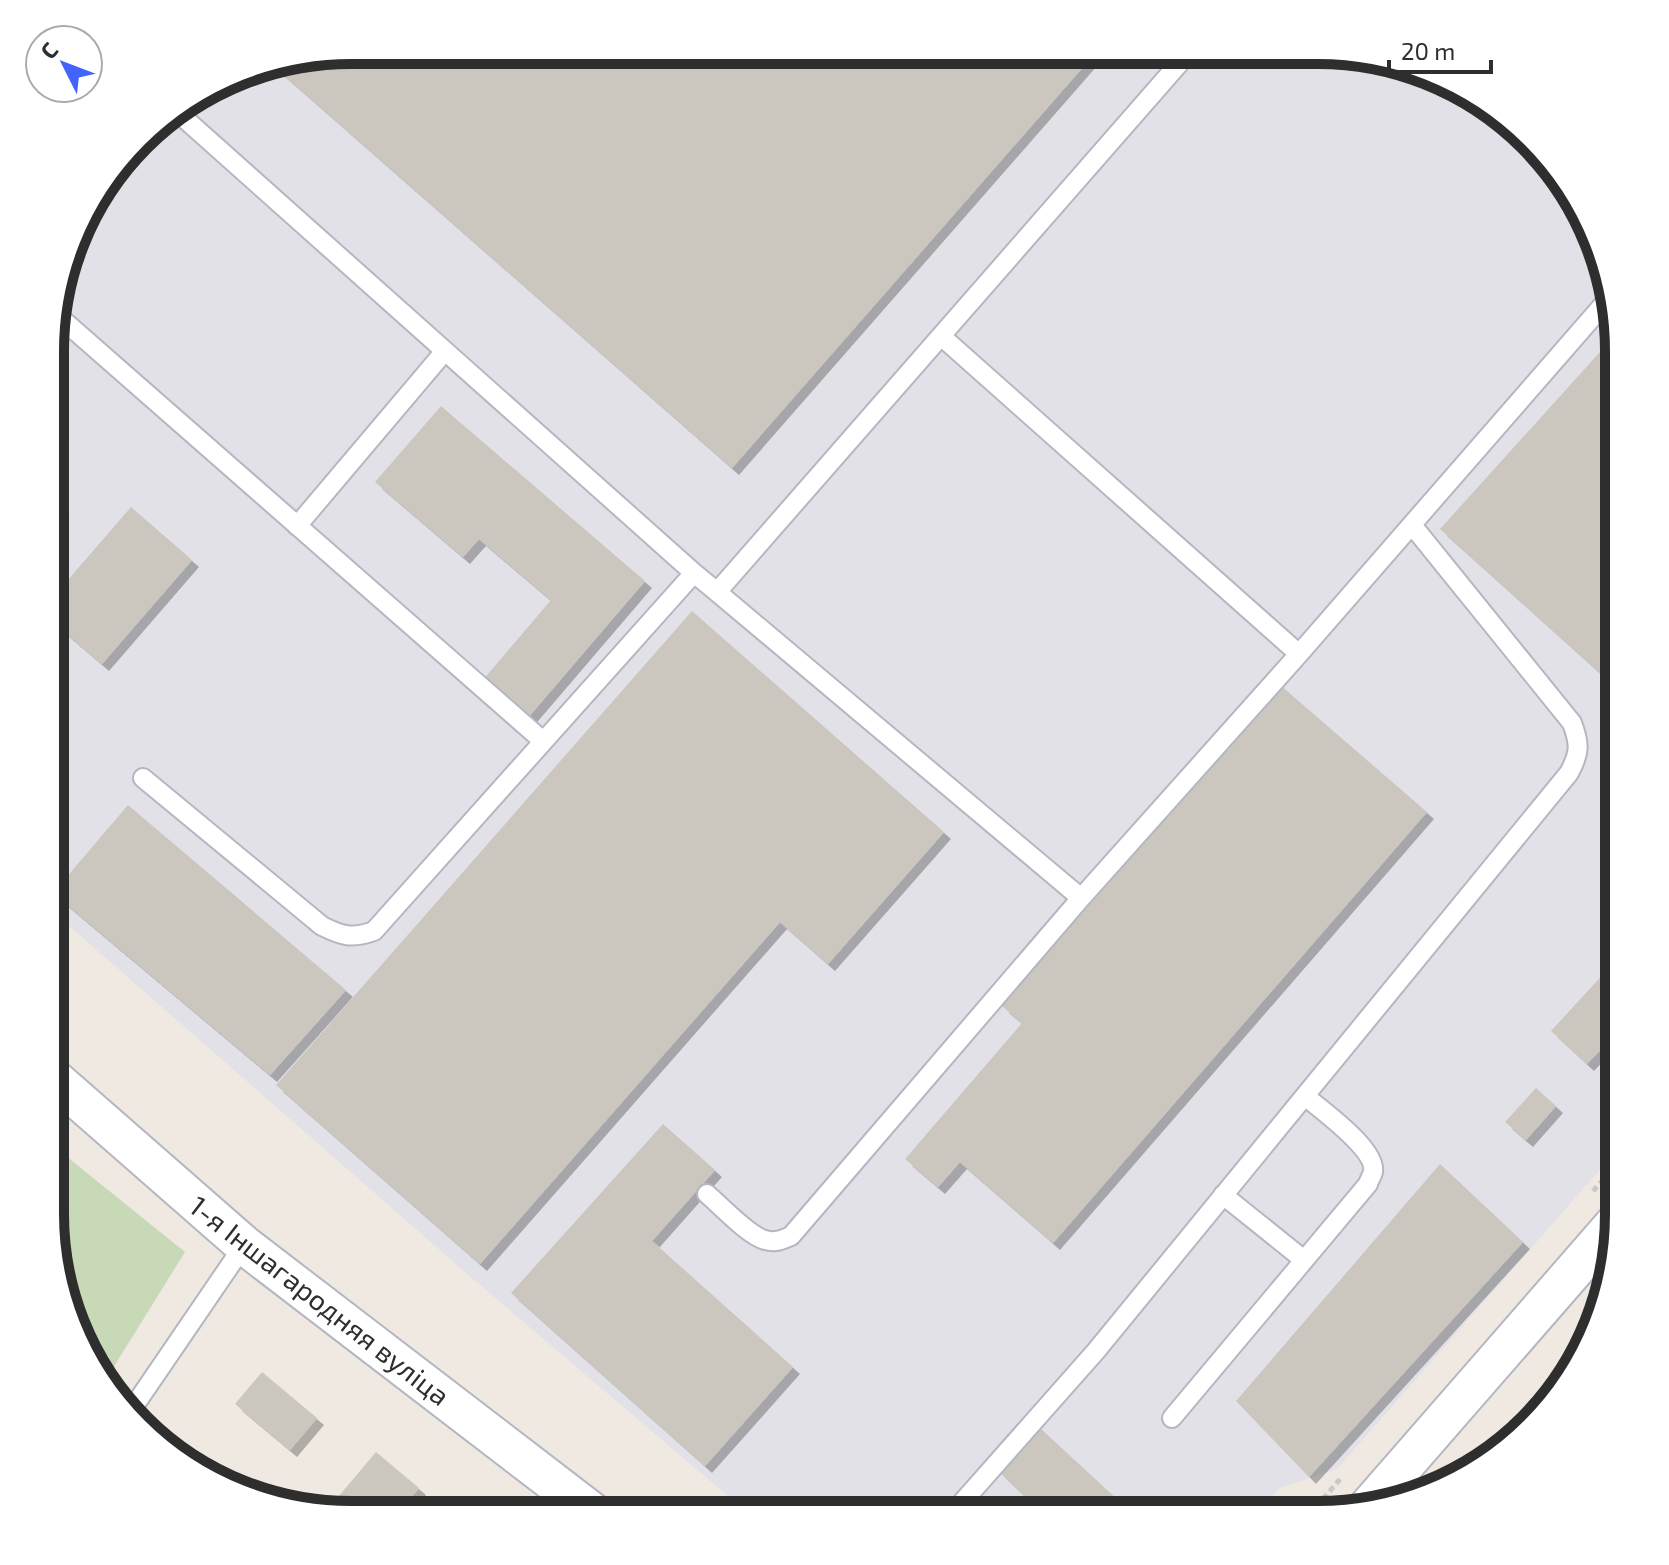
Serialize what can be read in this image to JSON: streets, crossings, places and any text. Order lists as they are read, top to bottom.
{
  "streets": {
    "street": ["1-я Іншагародняя вуліца"]
  },
  "scale_bar": "20 m",
  "north": "top left"
}
